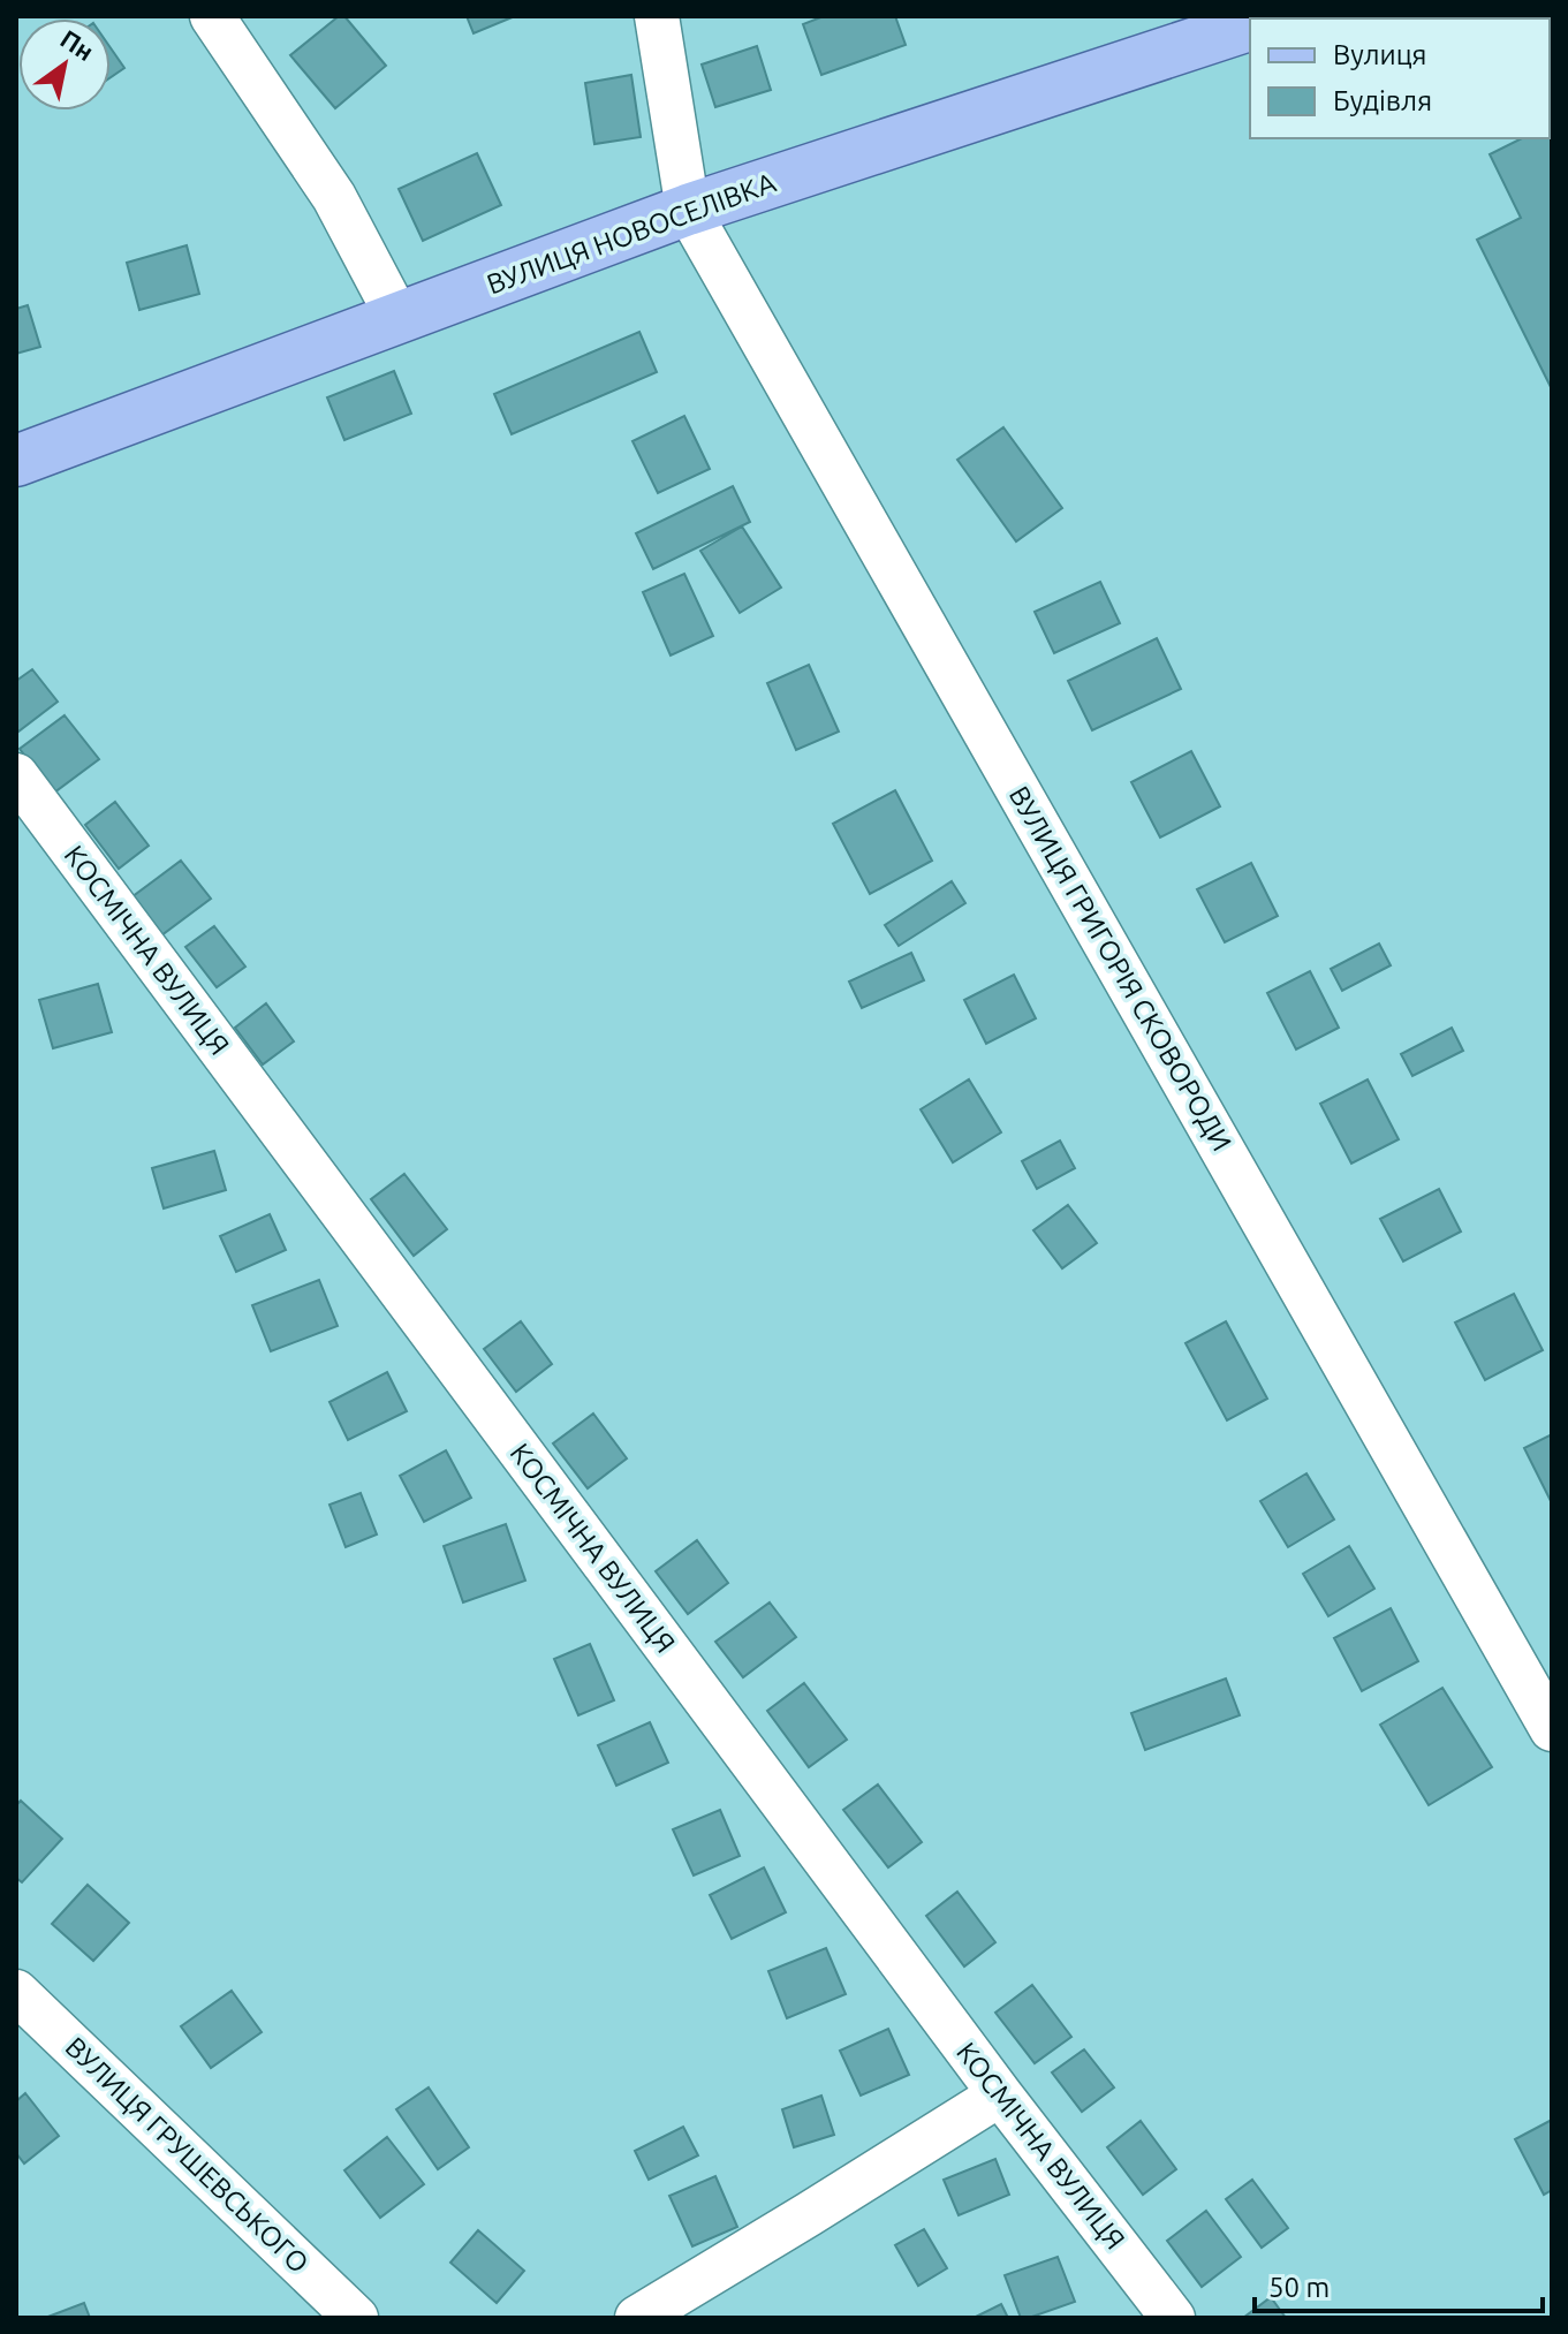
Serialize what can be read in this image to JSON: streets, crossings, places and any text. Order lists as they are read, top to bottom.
{
  "streets": {
    "main road": ["ВУЛИЦЯ НОВОСЕЛІВКА"],
    "street": ["КОСМІЧНА ВУЛИЦЯ", "ВУЛИЦЯ ГРИГОРІЯ СКОВОРОДИ", "ВУЛИЦЯ ГРУШЕВСЬКОГО"]
  },
  "crossings": [
    ["ВУЛИЦЯ НОВОСЕЛІВКА", "ВУЛИЦЯ ГРИГОРІЯ СКОВОРОДИ"]
  ],
  "legend": ["Вулиця", "Будівля"],
  "scale_bar": "50 m",
  "north": "top right"
}
